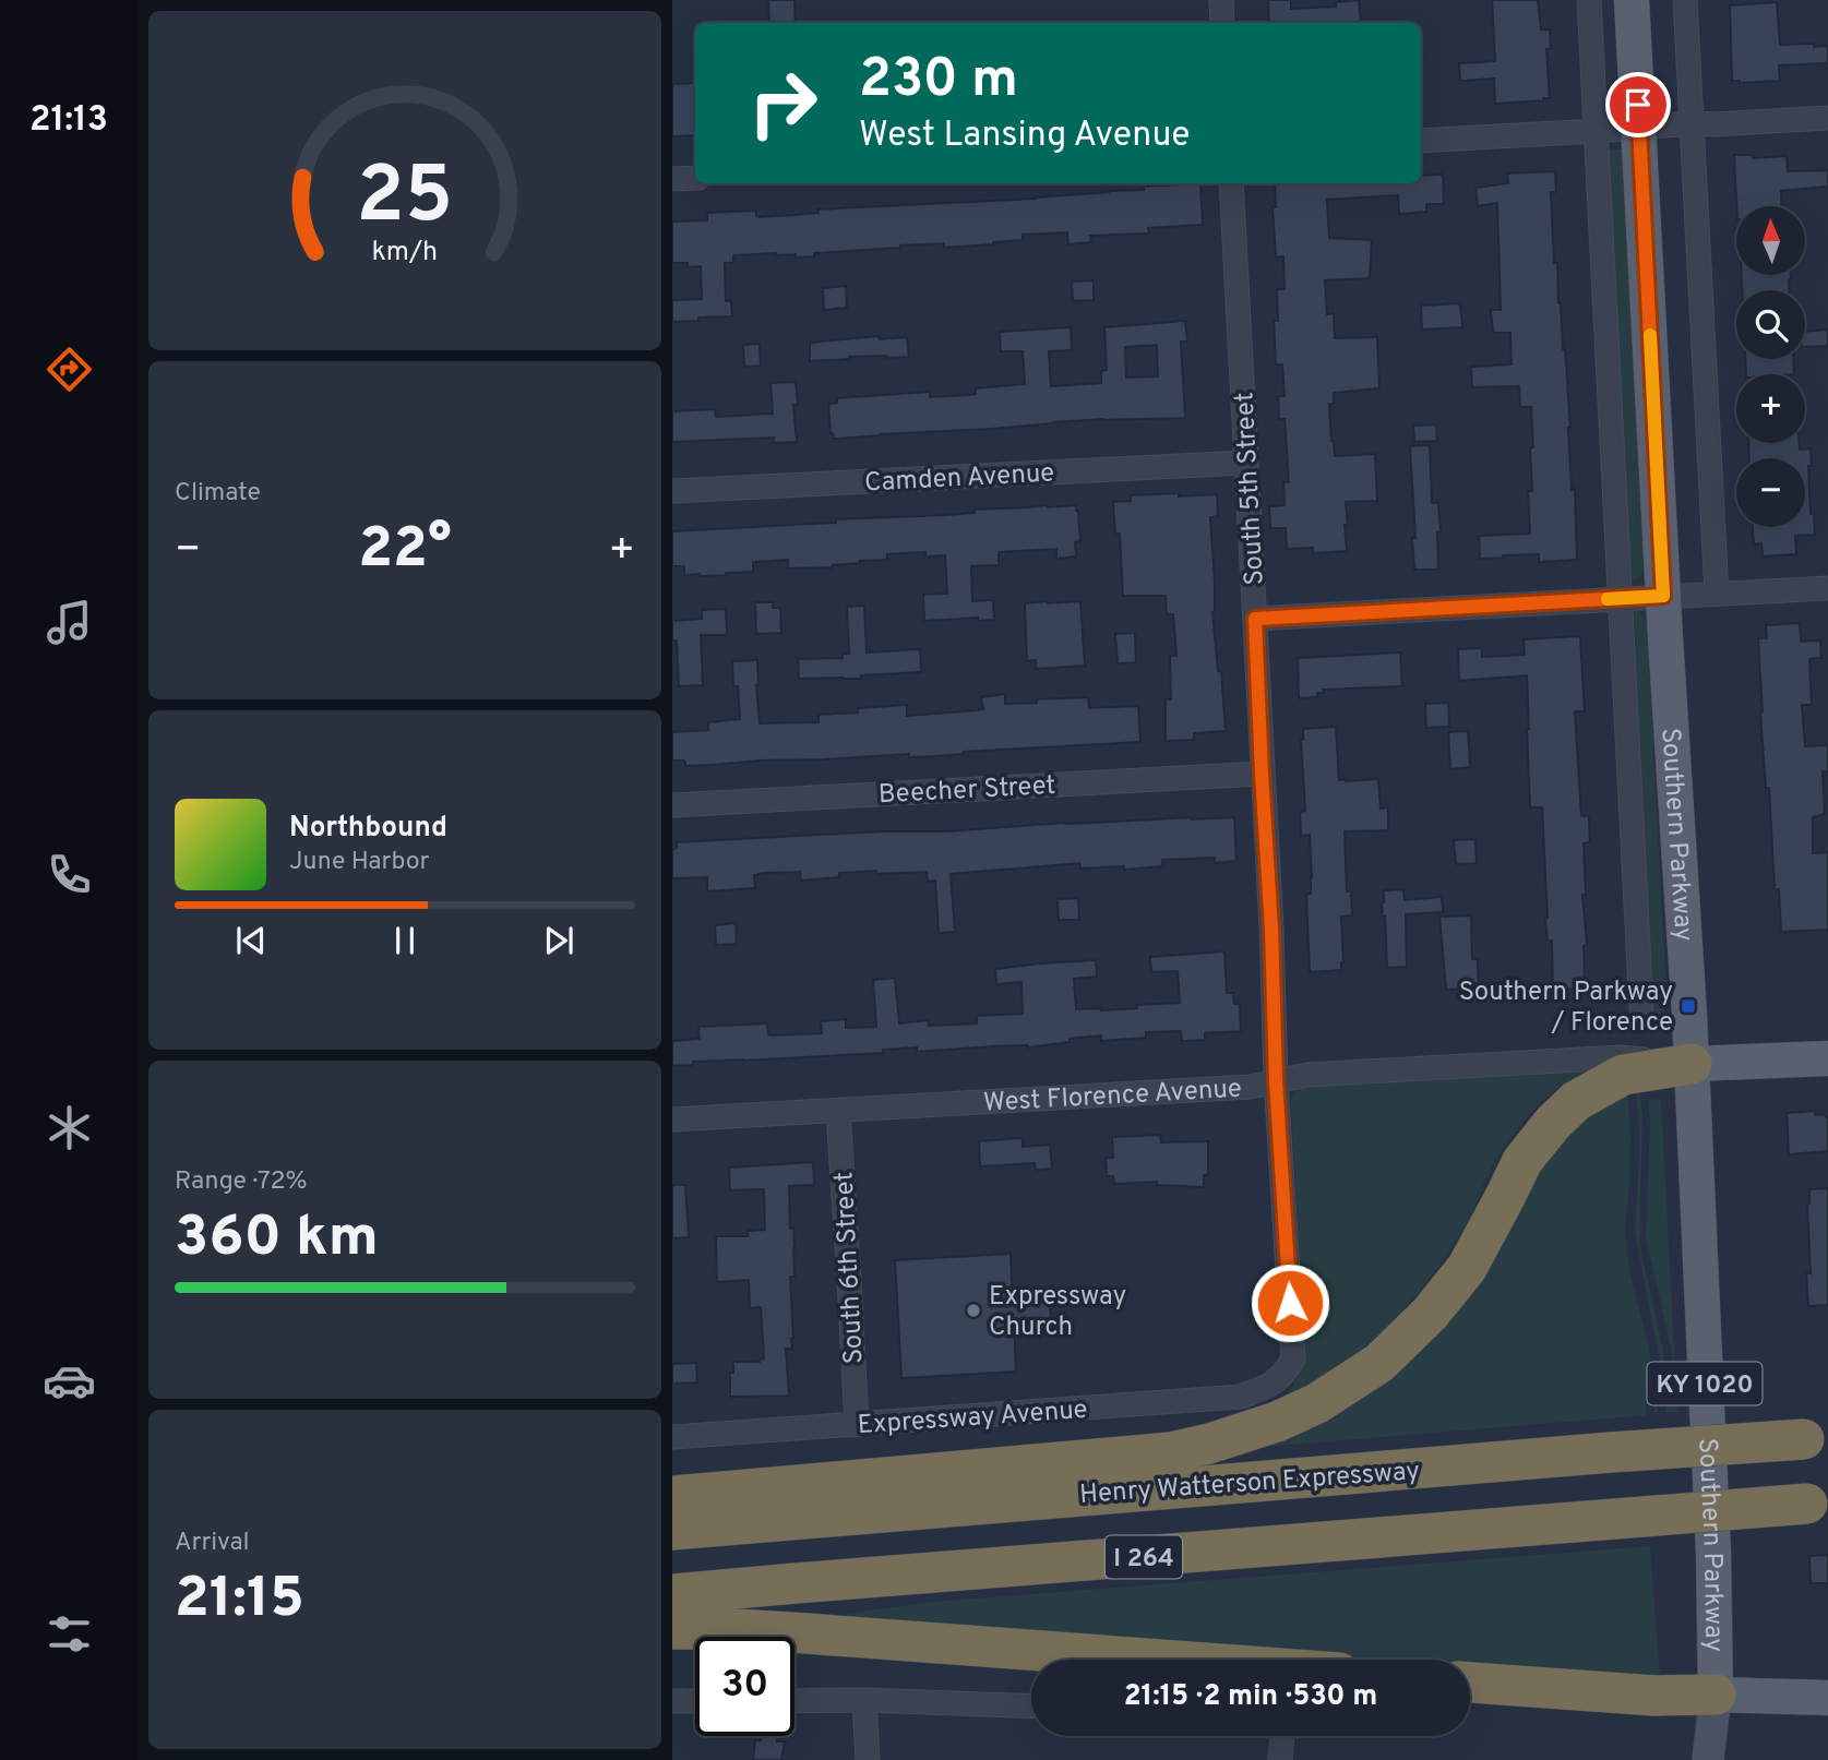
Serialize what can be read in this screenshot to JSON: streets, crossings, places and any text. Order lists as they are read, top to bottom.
{
  "streets": {
    "highway": ["Henry Watterson Expressway", "I 264"],
    "main road": ["Southern Parkway", "West Florence Avenue", "KY 1020"],
    "street": [
      "Camden Avenue",
      "South 5th Street",
      "Beecher Street",
      "South 6th Street",
      "Expressway Avenue"
    ]
  },
  "crossings": [
    ["Camden Avenue", "South 5th Street"],
    ["South 5th Street", "Beecher Street"],
    ["South 5th Street", "West Florence Avenue"],
    ["South 5th Street", "Expressway Avenue"],
    ["Southern Parkway", "West Florence Avenue"],
    ["West Florence Avenue", "South 6th Street"],
    ["South 6th Street", "Expressway Avenue"]
  ],
  "places": {
    "transit": ["Southern Parkway / Florence"],
    "other": ["Expressway Church"]
  },
  "north": "top",
  "page": {
    "tabs": "21:13",
    "turn": ["230 m", "West Lansing Avenue"],
    "map_buttons": ["+", "−"],
    "tile": [
      "Climate",
      ["Range · 72%", "360 km"],
      ["Arrival", "21:15"]
    ],
    "heat": ["−", "22°", "+"],
    "song": ["Northbound", "June Harbor"],
    "limit": "30",
    "trip": "21:15 · 2 min · 530 m",
    "gauge": ["25", "km/h"]
  }
}
